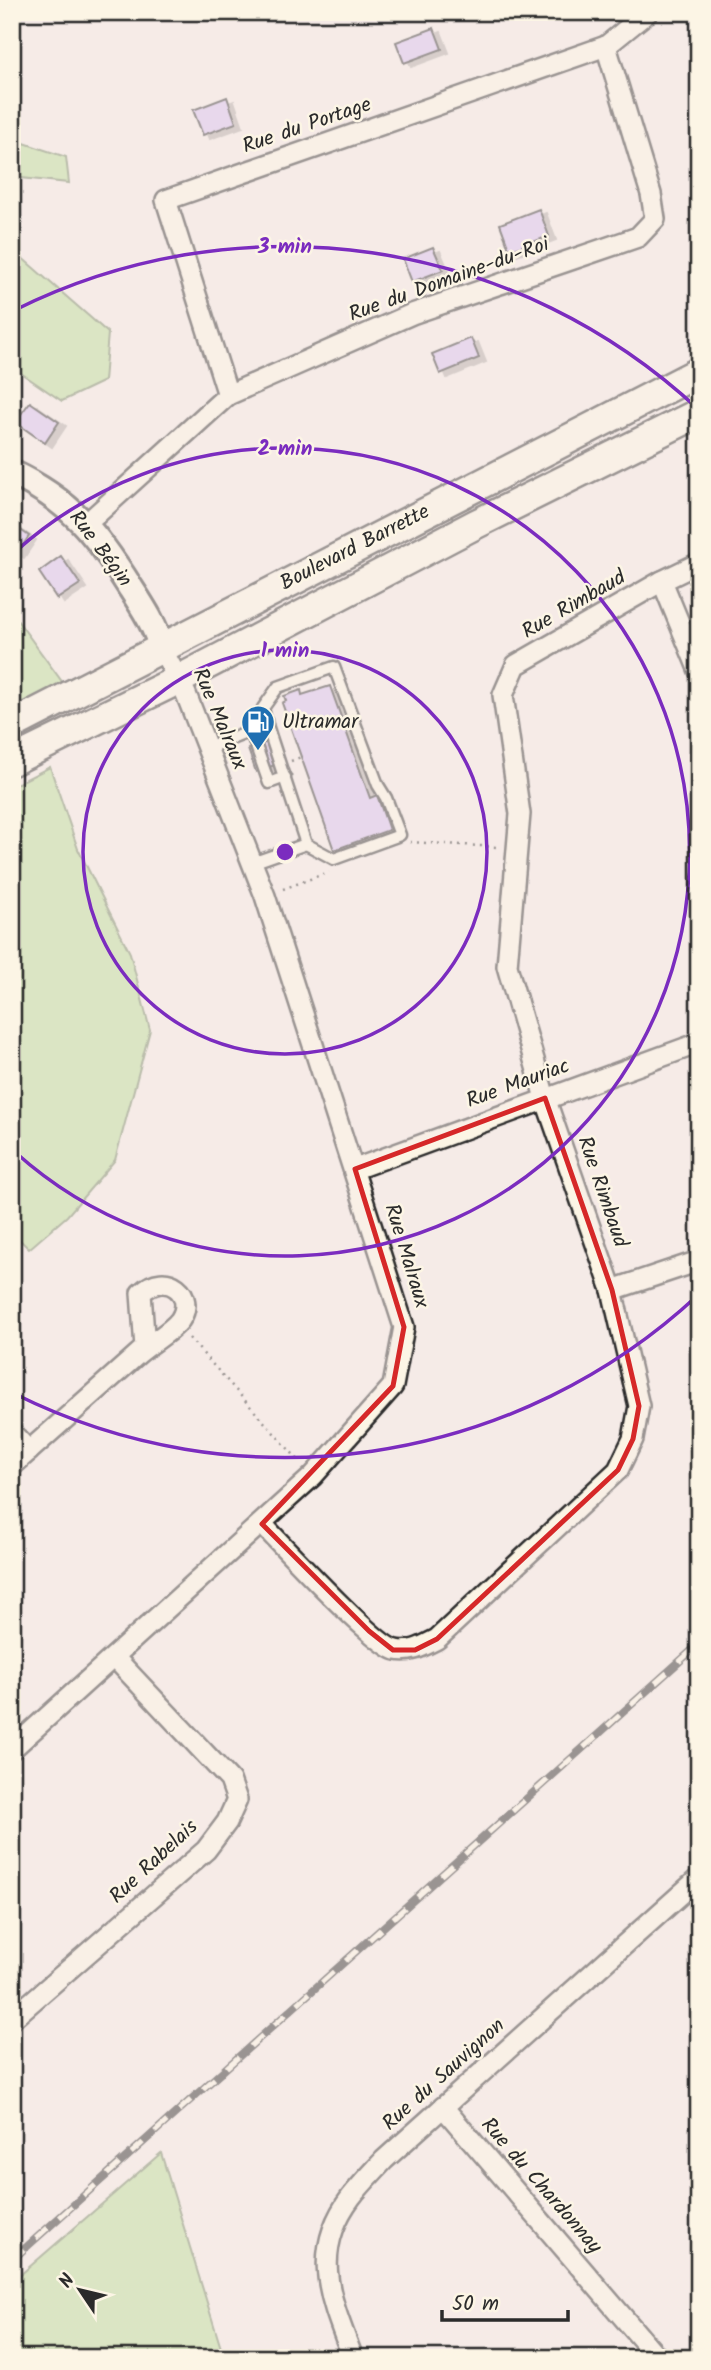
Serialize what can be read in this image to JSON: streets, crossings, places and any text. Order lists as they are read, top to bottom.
{
  "streets": {
    "main road": ["Boulevard Barrette"],
    "street": [
      "Rue du Portage",
      "Rue du Domaine-du-Roi",
      "Rue Bégin",
      "Rue Rimbaud",
      "Rue Malraux",
      "Rue Mauriac",
      "Rue Rabelais",
      "Rue du Sauvignon",
      "Rue du Chardonnay"
    ]
  },
  "crossings": [
    ["Rue du Portage", "Rue du Domaine-du-Roi"],
    ["Rue du Domaine-du-Roi", "Rue Bégin"],
    ["Boulevard Barrette", "Rue Bégin"],
    ["Boulevard Barrette", "Rue Malraux"],
    ["Rue Bégin", "Rue Malraux"],
    ["Rue Rimbaud", "Rue Malraux"],
    ["Rue Rimbaud", "Rue Mauriac"],
    ["Rue Malraux", "Rue Mauriac"],
    ["Rue Malraux", "Rue Rabelais"],
    ["Rue du Sauvignon", "Rue du Chardonnay"]
  ],
  "places": {
    "fuel station": ["Ultramar"]
  },
  "scale_bar": "50 m",
  "north": "top left",
  "rings": ["3 min", "2 min", "1 min"]
}
